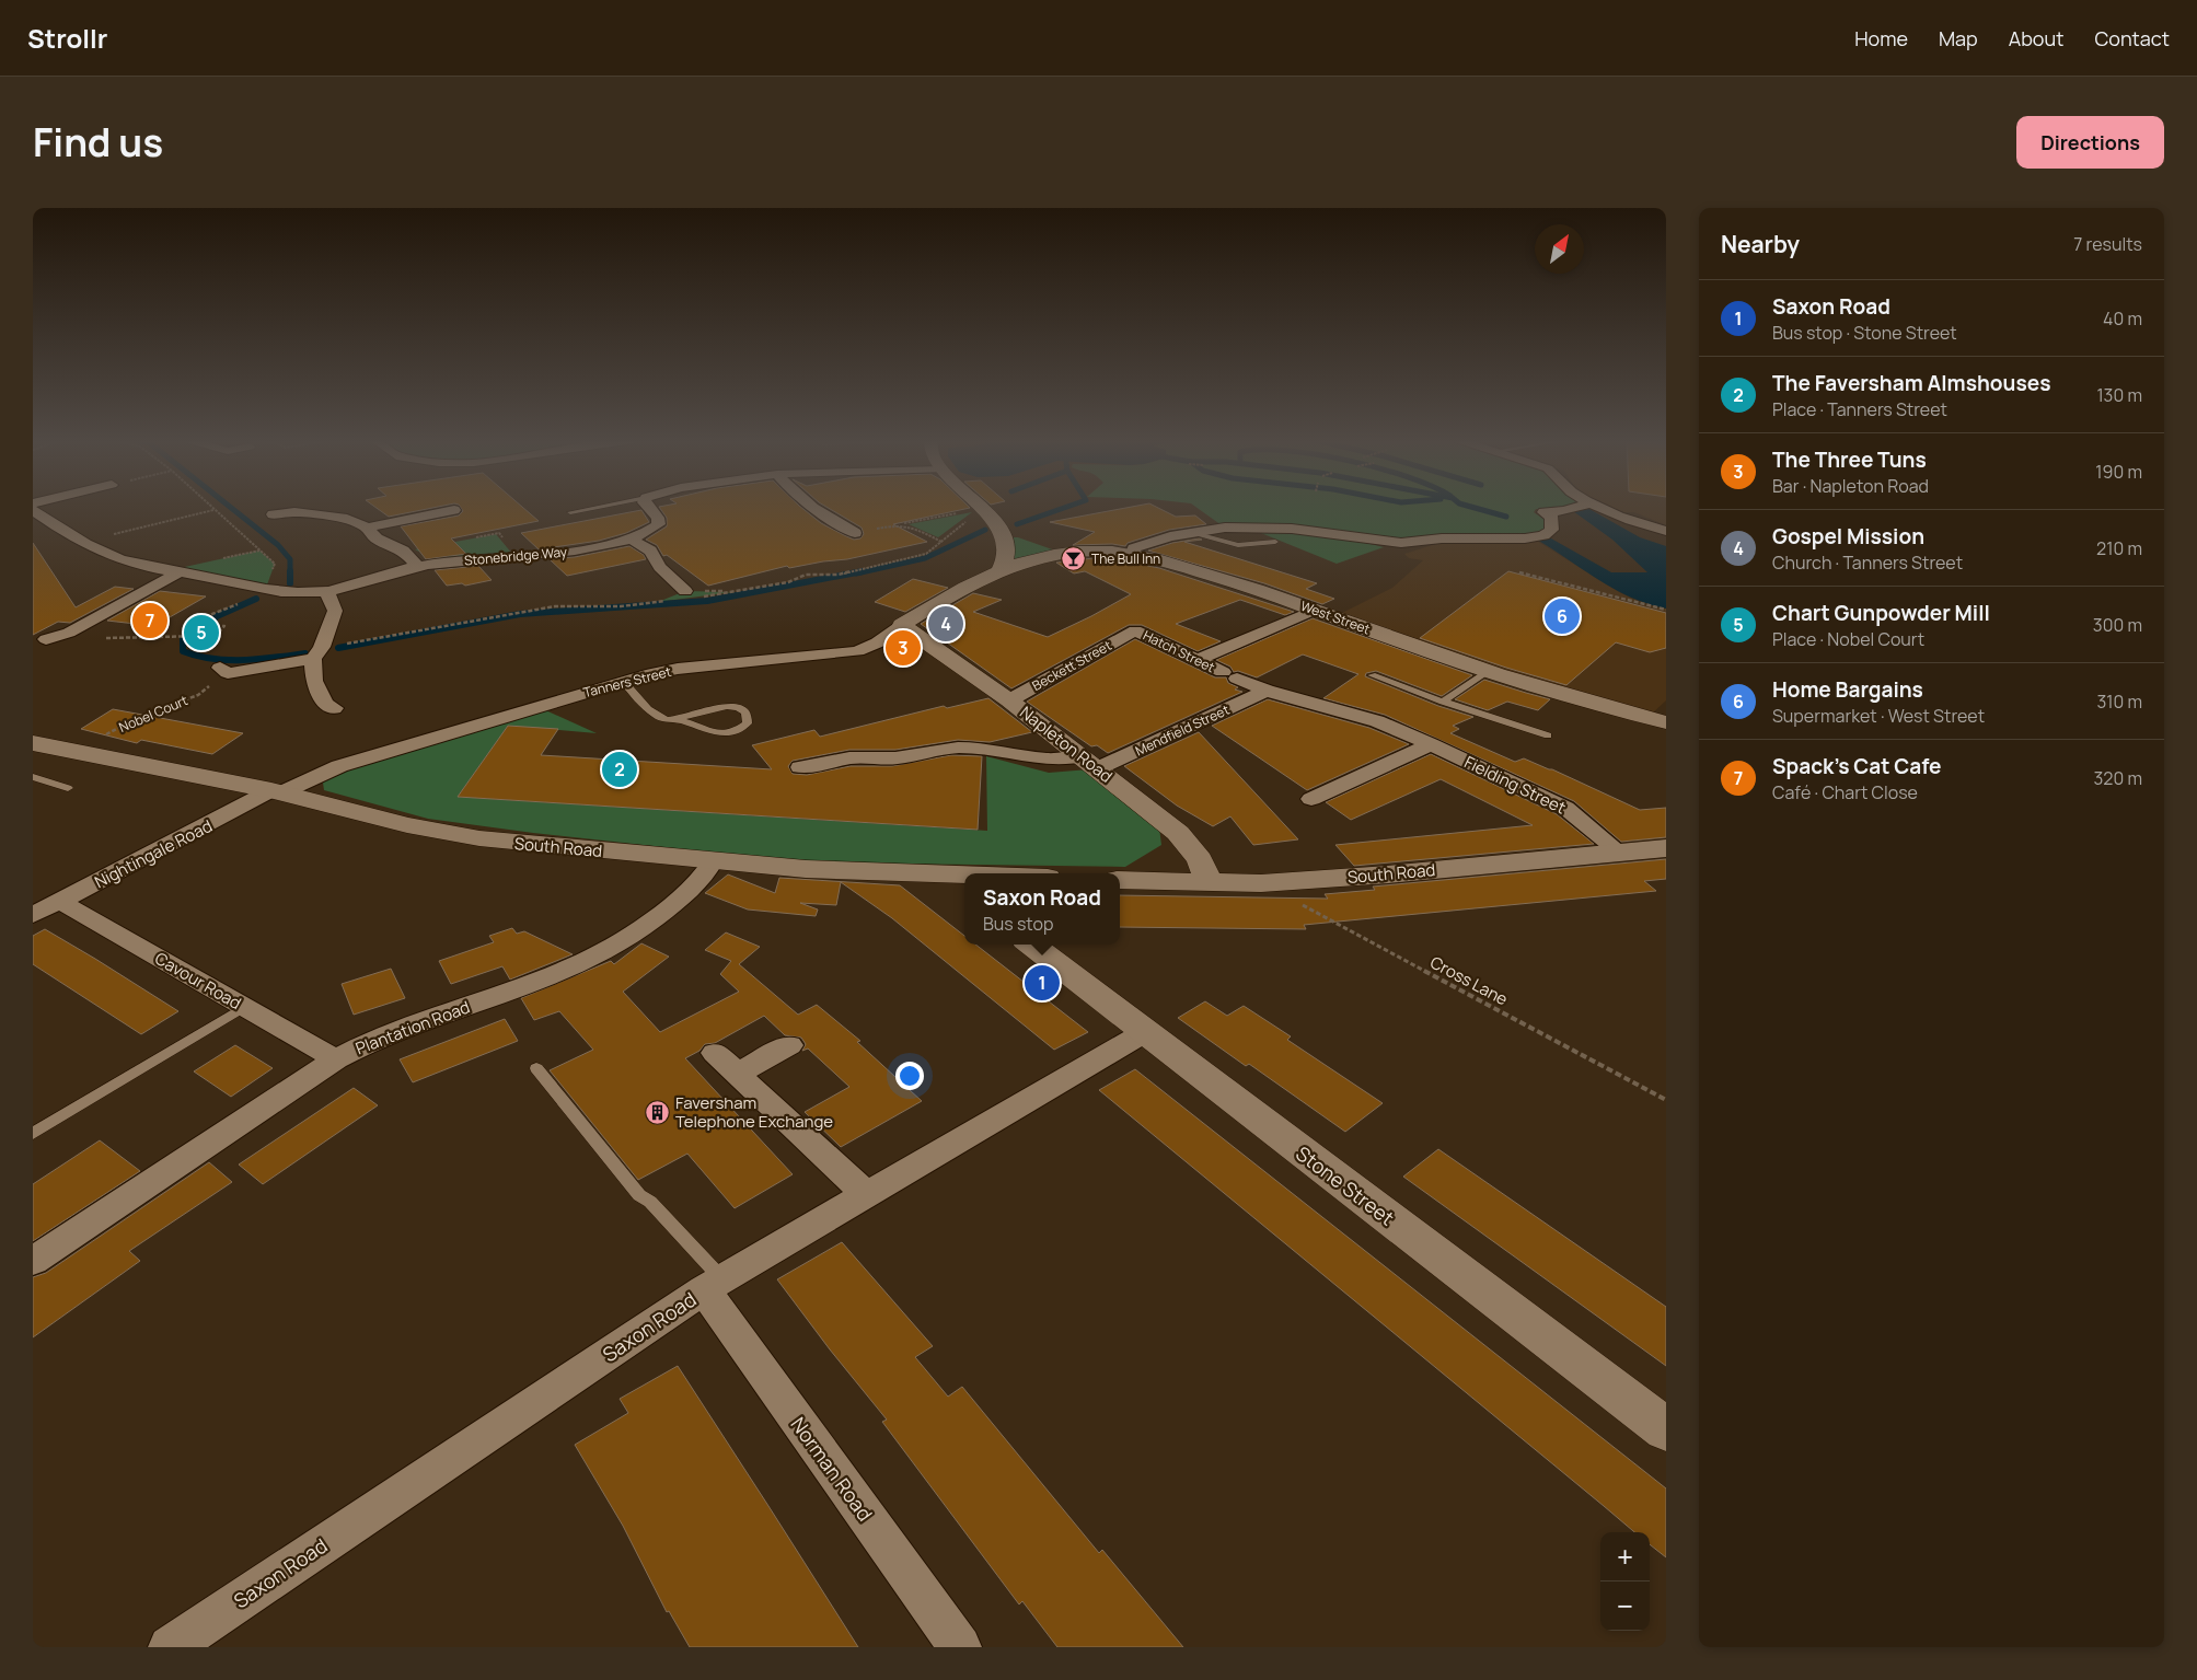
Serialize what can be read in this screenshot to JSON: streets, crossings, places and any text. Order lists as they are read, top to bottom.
{
  "streets": {
    "street": [
      "Stonebridge Way",
      "West Street",
      "Hatch Street",
      "Beckett Street",
      "Tanners Street",
      "Mendfield Street",
      "Napleton Road",
      "Fielding Street",
      "South Road",
      "Nightingale Road",
      "Cavour Road",
      "Plantation Road",
      "Stone Street",
      "Saxon Road",
      "Norman Road"
    ],
    "path": ["Nobel Court", "Cross Lane"]
  },
  "crossings": [
    ["West Street", "Tanners Street"],
    ["Hatch Street", "Beckett Street"],
    ["Hatch Street", "Fielding Street"],
    ["Beckett Street", "Napleton Road"],
    ["Tanners Street", "Napleton Road"],
    ["Tanners Street", "South Road"],
    ["Tanners Street", "Nightingale Road"],
    ["Nobel Court", "South Road"],
    ["Mendfield Street", "Napleton Road"],
    ["Mendfield Street", "Fielding Street"],
    ["Napleton Road", "South Road"],
    ["Fielding Street", "South Road"],
    ["South Road", "Nightingale Road"],
    ["South Road", "Cross Lane"],
    ["South Road", "Plantation Road"],
    ["Nightingale Road", "Cavour Road"],
    ["Cavour Road", "Plantation Road"],
    ["Stone Street", "Saxon Road"],
    ["Saxon Road", "Norman Road"]
  ],
  "places": {
    "bar": ["The Bull Inn"],
    "building": ["Faversham Telephone Exchange"]
  },
  "north": "top right",
  "page": {
    "header": "Strollr",
    "nav": [
      "Home",
      "Map",
      "About",
      "Contact"
    ],
    "title": "Find us",
    "buttons": "Directions",
    "heading": ["Nearby", "7 results"],
    "list": [
      {
        "mark": "1",
        "name": "Saxon Road",
        "note": "Bus stop · Stone Street",
        "value": "40 m"
      },
      {
        "mark": "2",
        "name": "The Faversham Almshouses",
        "note": "Place · Tanners Street",
        "value": "130 m"
      },
      {
        "mark": "3",
        "name": "The Three Tuns",
        "note": "Bar · Napleton Road",
        "value": "190 m"
      },
      {
        "mark": "4",
        "name": "Gospel Mission",
        "note": "Church · Tanners Street",
        "value": "210 m"
      },
      {
        "mark": "5",
        "name": "Chart Gunpowder Mill",
        "note": "Place · Nobel Court",
        "value": "300 m"
      },
      {
        "mark": "6",
        "name": "Home Bargains",
        "note": "Supermarket · West Street",
        "value": "310 m"
      },
      {
        "mark": "7",
        "name": "Spack's Cat Cafe",
        "note": "Café · Chart Close",
        "value": "320 m"
      }
    ],
    "pins": [
      "6",
      "7",
      "4",
      "5",
      "3",
      "2",
      "1"
    ],
    "popup": ["Saxon Road", "Bus stop"],
    "map_buttons": ["+", "−"]
  }
}
